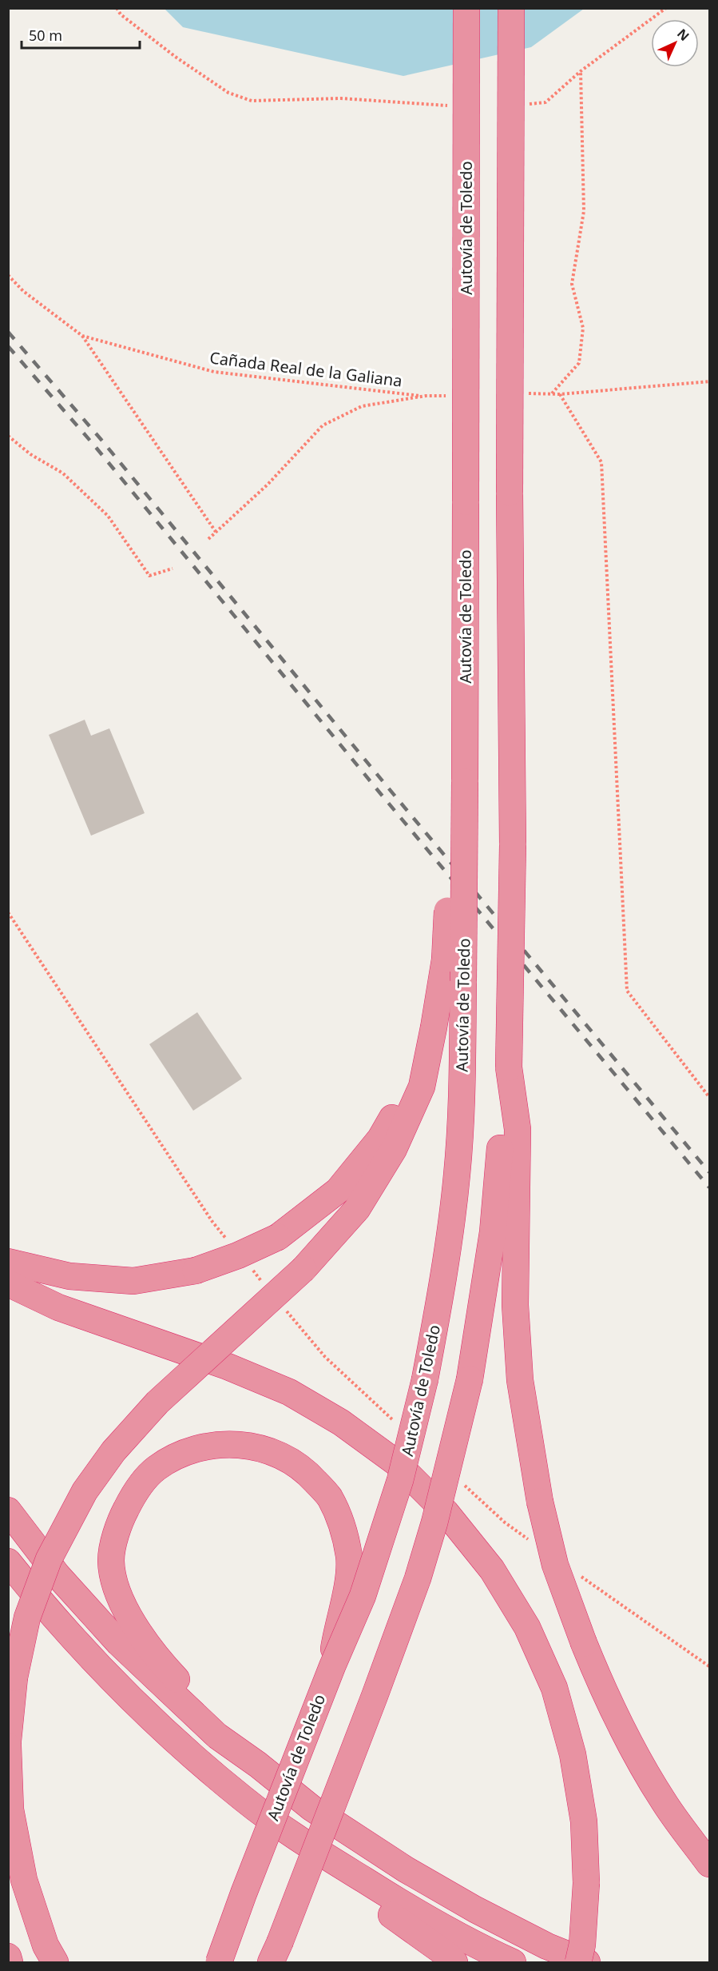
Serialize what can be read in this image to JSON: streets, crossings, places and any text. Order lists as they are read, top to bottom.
{
  "streets": {
    "highway": ["Autovía de Toledo"],
    "path": ["Cañada Real de la Galiana"]
  },
  "scale_bar": "50 m",
  "north": "top right"
}
